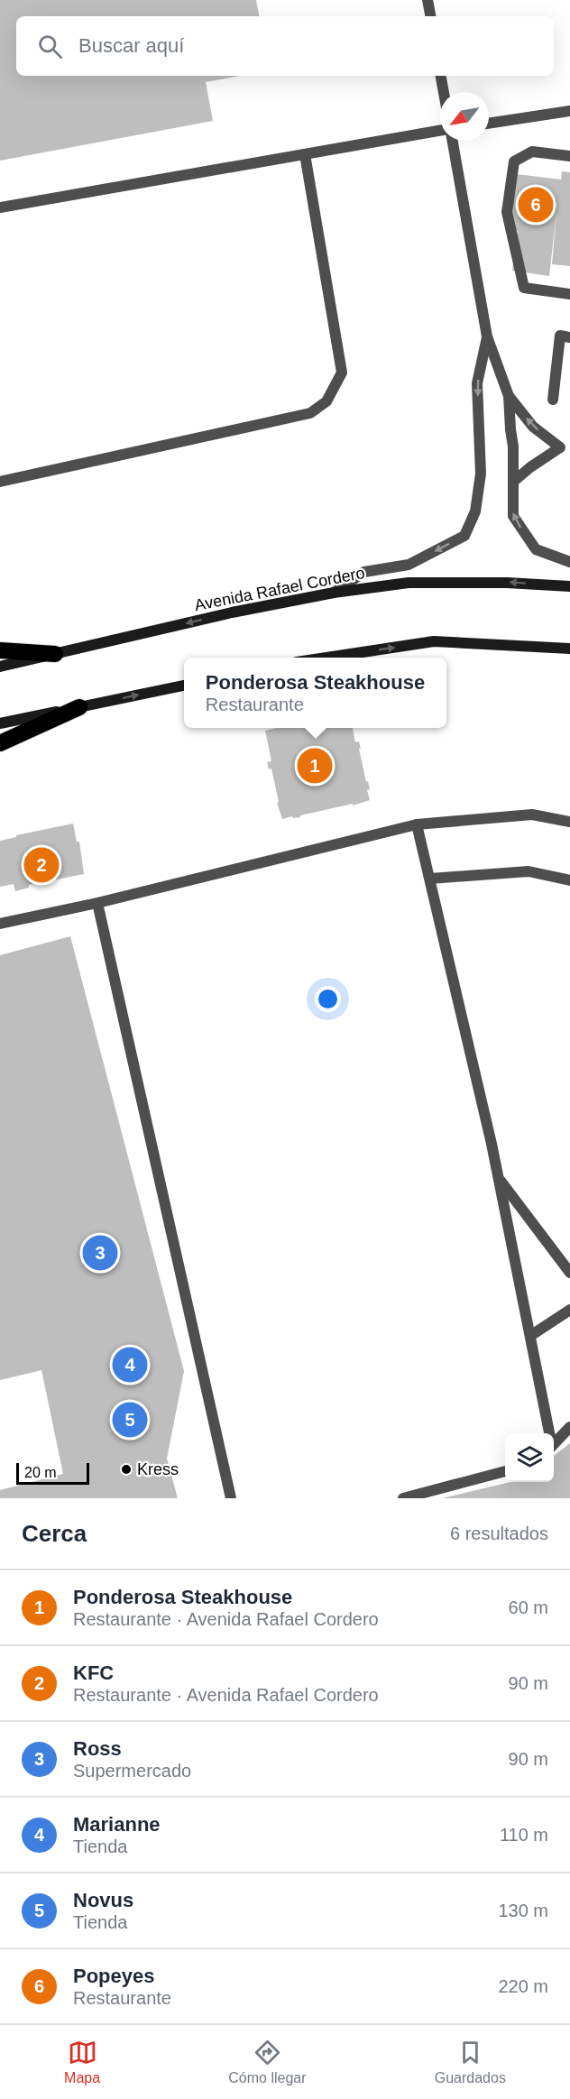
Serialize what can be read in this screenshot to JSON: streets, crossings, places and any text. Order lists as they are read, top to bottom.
{
  "streets": {
    "main road": ["Avenida Rafael Cordero"]
  },
  "places": ["Kress"],
  "scale_bar": "20 m",
  "north": "bottom left",
  "page": {
    "search": "Buscar aquí",
    "pins": [
      "6",
      "1",
      "2",
      "3",
      "4",
      "5"
    ],
    "popup": ["Ponderosa Steakhouse", "Restaurante"],
    "scale": "20 m",
    "heading": ["Cerca", "6 resultados"],
    "list": [
      {
        "mark": "1",
        "name": "Ponderosa Steakhouse",
        "note": "Restaurante · Avenida Rafael Cordero",
        "value": "60 m"
      },
      {
        "mark": "2",
        "name": "KFC",
        "note": "Restaurante · Avenida Rafael Cordero",
        "value": "90 m"
      },
      {
        "mark": "3",
        "name": "Ross",
        "note": "Supermercado",
        "value": "90 m"
      },
      {
        "mark": "4",
        "name": "Marianne",
        "note": "Tienda",
        "value": "110 m"
      },
      {
        "mark": "5",
        "name": "Novus",
        "note": "Tienda",
        "value": "130 m"
      },
      {
        "mark": "6",
        "name": "Popeyes",
        "note": "Restaurante",
        "value": "220 m"
      }
    ],
    "nav": ["Mapa", "Cómo llegar", "Guardados"]
  }
}
